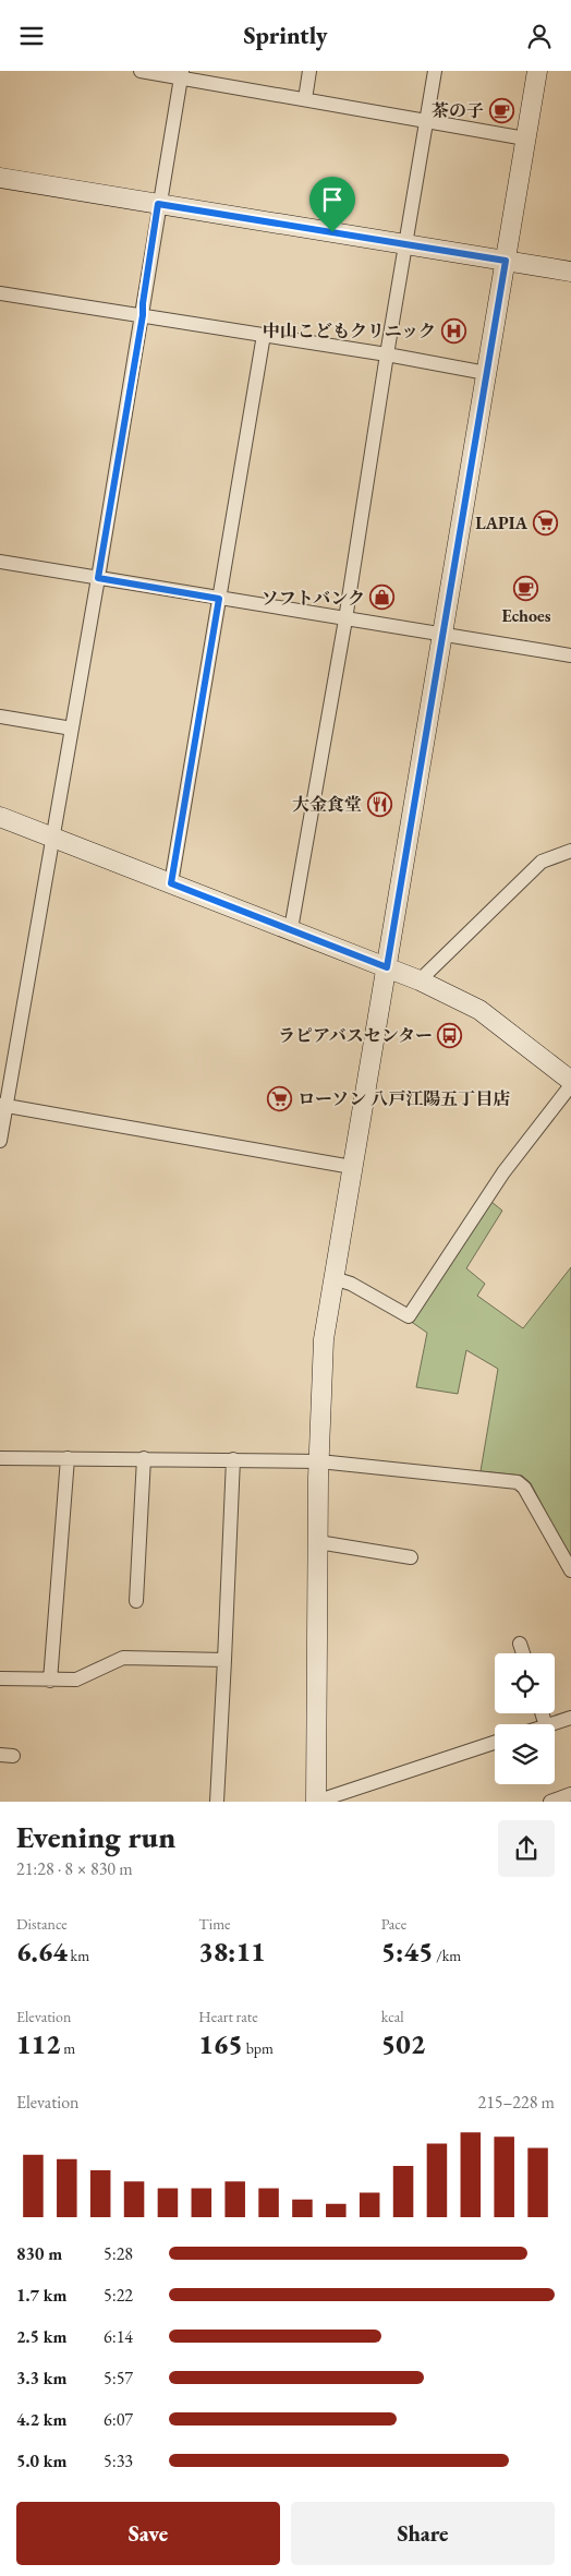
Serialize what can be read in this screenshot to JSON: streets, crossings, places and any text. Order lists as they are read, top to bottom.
{
  "places": {
    "cafe": ["茶の子", "Echoes"],
    "hospital": ["中山こどもクリニック"],
    "supermarket": ["LAPIA", "ローソン 八戸江陽五丁目店"],
    "shop": ["ソフトバンク"],
    "restaurant": ["大金食堂"],
    "bus stop": ["ラピアバスセンター"]
  },
  "page": {
    "header": "Sprintly",
    "heading": ["Evening run", "21:28 · 8 × 830 m"],
    "stats": [
      ["Distance", "6.64 km"],
      ["Time", "38:11"],
      ["Pace", "5:45 /km"],
      ["Elevation", "112 m"],
      ["Heart rate", "165 bpm"],
      ["kcal", "502"]
    ],
    "chart": ["Elevation", "215–228 m"],
    "list": [
      {
        "name": "830 m",
        "note": "5:28"
      },
      {
        "name": "1.7 km",
        "note": "5:22"
      },
      {
        "name": "2.5 km",
        "note": "6:14"
      },
      {
        "name": "3.3 km",
        "note": "5:57"
      },
      {
        "name": "4.2 km",
        "note": "6:07"
      },
      {
        "name": "5.0 km",
        "note": "5:33"
      }
    ],
    "buttons": ["Save", "Share"]
  }
}
